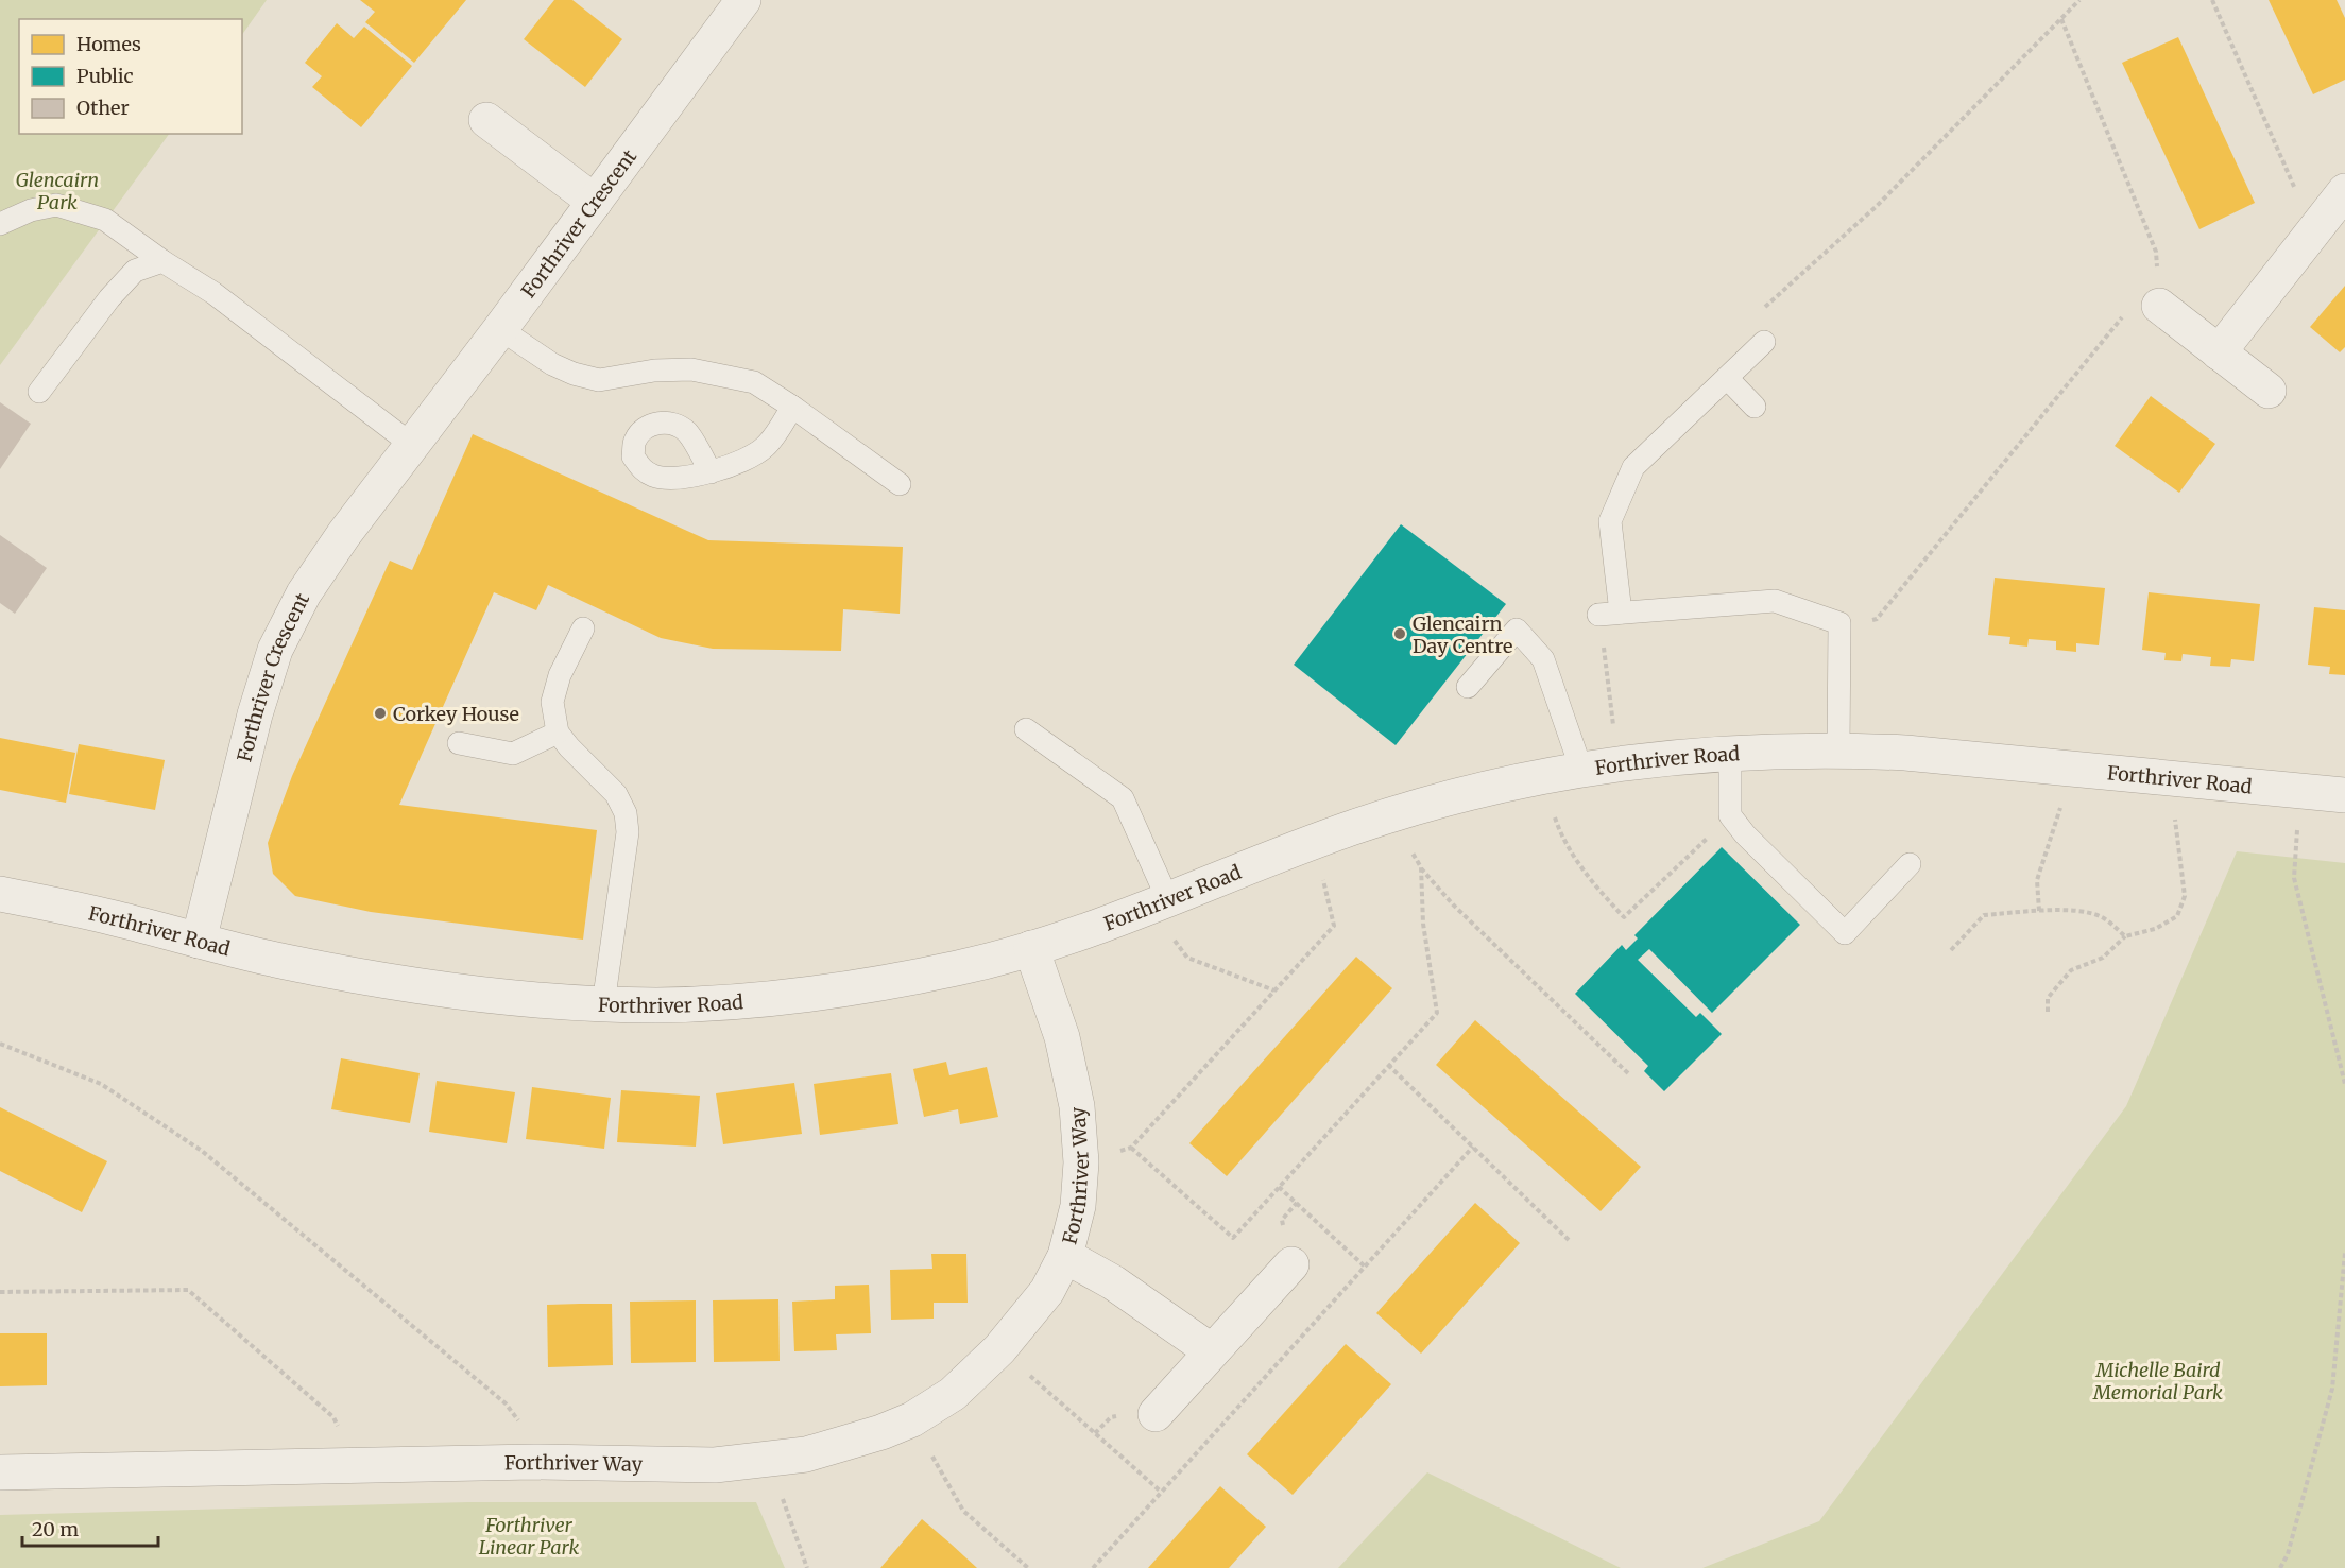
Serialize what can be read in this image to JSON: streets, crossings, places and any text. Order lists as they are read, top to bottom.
{
  "streets": {
    "street": ["Forthriver Crescent", "Forthriver Road", "Forthriver Way"]
  },
  "crossings": [
    ["Forthriver Crescent", "Forthriver Road"],
    ["Forthriver Road", "Forthriver Way"]
  ],
  "parks": ["Glencairn Park", "Michelle Baird Memorial Park", "Forthriver Linear Park"],
  "places": ["Glencairn Day Centre", "Corkey House"],
  "legend": ["Homes", "Public", "Other"],
  "scale_bar": "20 m"
}
